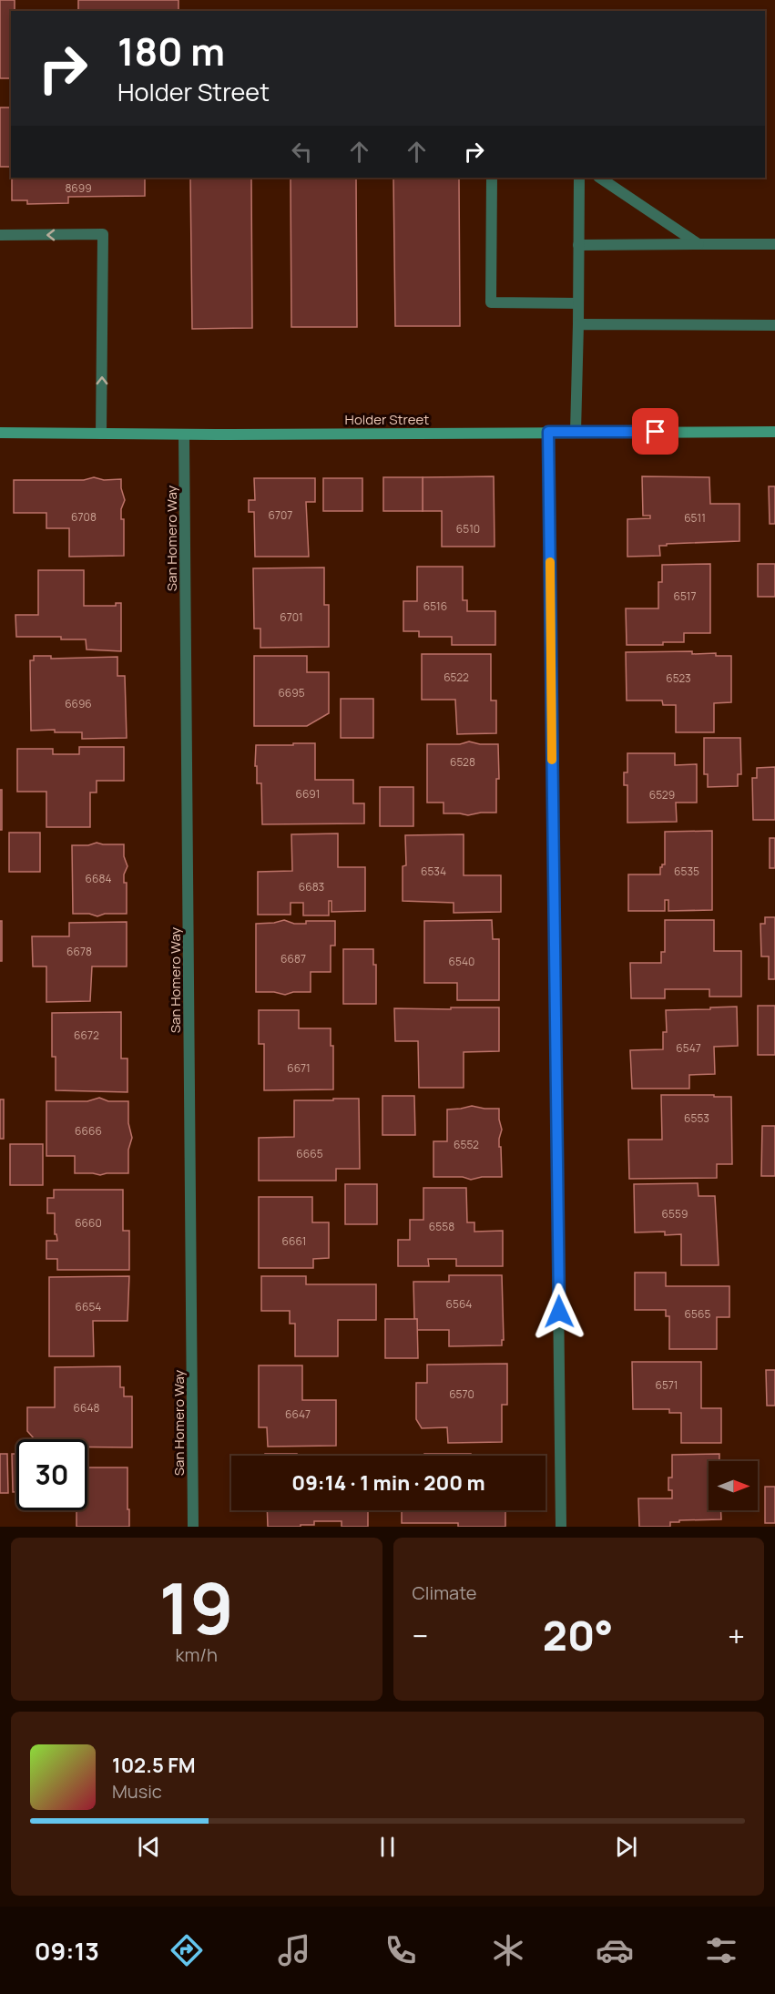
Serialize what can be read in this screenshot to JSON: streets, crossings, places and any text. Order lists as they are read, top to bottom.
{
  "streets": {
    "street": ["Holder Street", "San Homero Way"]
  },
  "crossings": [
    ["Holder Street", "San Homero Way"]
  ],
  "house_numbers": [
    "8699",
    "6707",
    "6708",
    "6511",
    "6510",
    "6517",
    "6516",
    "6701",
    "6522",
    "6523",
    "6695",
    "6696",
    "6528",
    "6691",
    "6529",
    "6534",
    "6535",
    "6684",
    "6683",
    "6678",
    "6687",
    "6540",
    "6672",
    "6547",
    "6671",
    "6553",
    "6666",
    "6552",
    "6665",
    "6559",
    "6660",
    "6558",
    "6661",
    "6564",
    "6654",
    "6565",
    "6571",
    "6570",
    "6648",
    "6647"
  ],
  "north": "right",
  "page": {
    "turn": ["180 m", "Holder Street"],
    "limit": "30",
    "trip": "09:14 · 1 min · 200 m",
    "tile": [
      ["19", "km/h"],
      "Climate"
    ],
    "heat": ["−", "20°", "+"],
    "song": ["102.5 FM", "Music"],
    "tabs": "09:13"
  }
}
